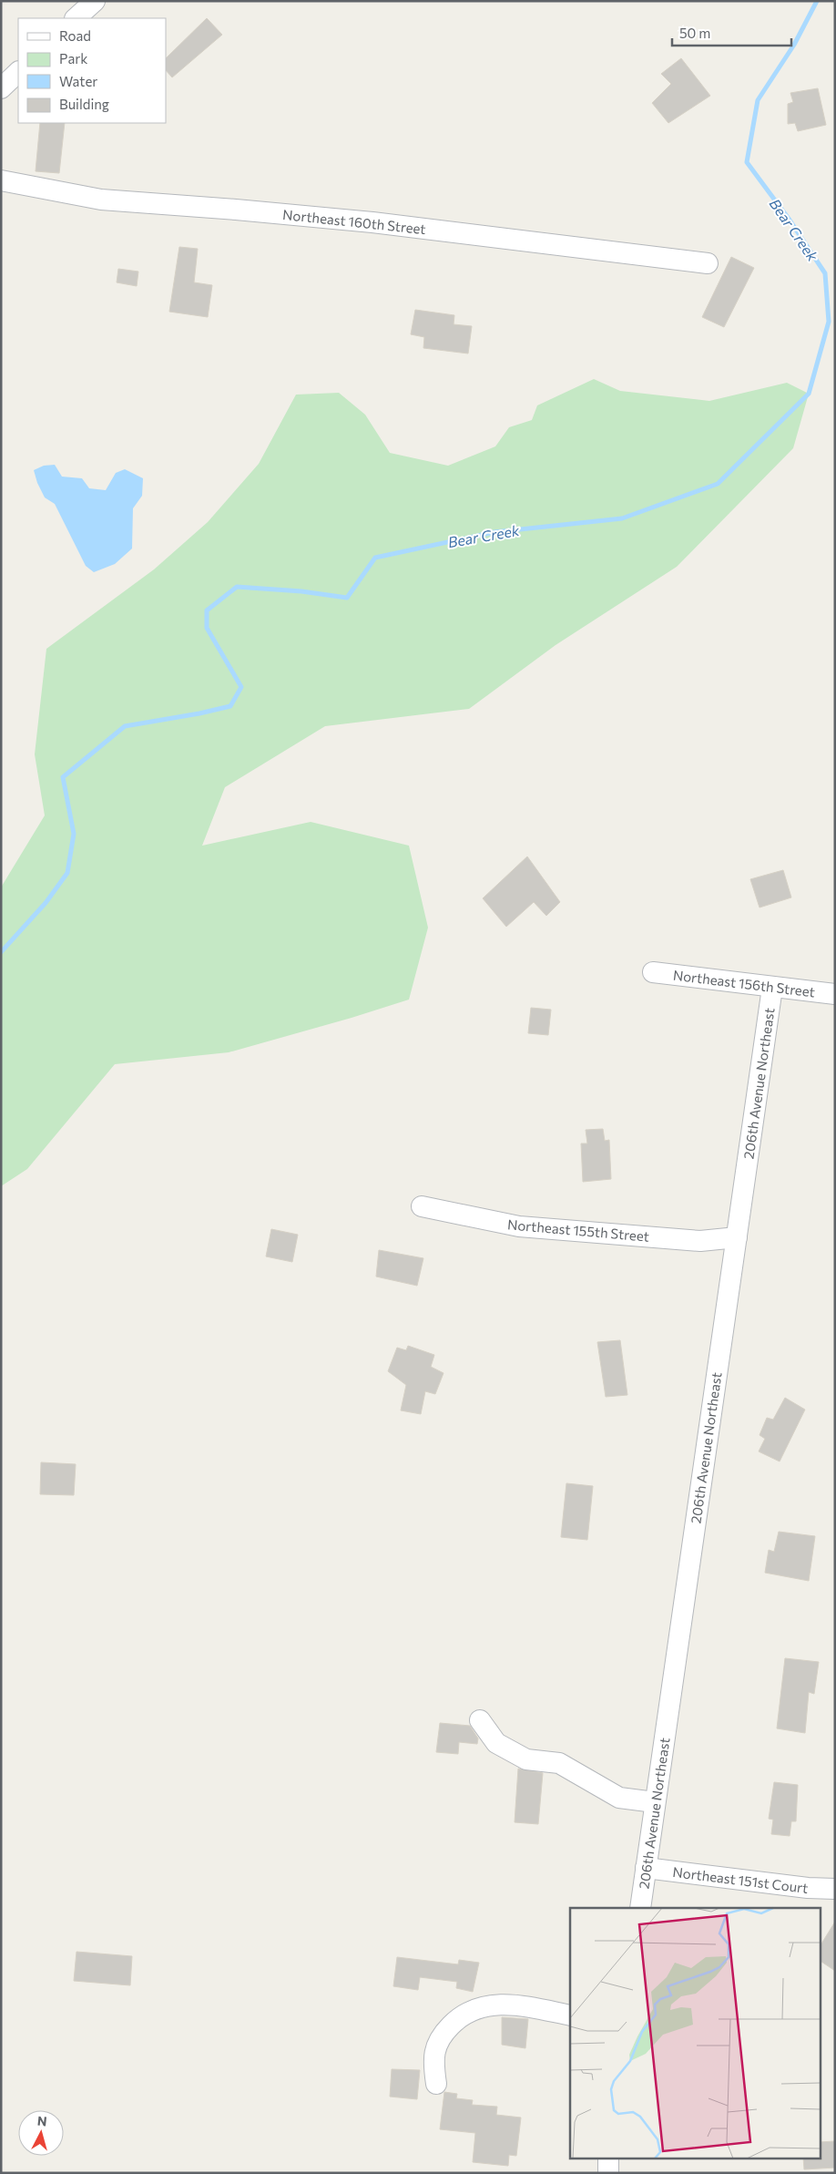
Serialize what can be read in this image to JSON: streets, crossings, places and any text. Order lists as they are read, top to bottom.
{
  "streets": {
    "street": [
      "Northeast 160th Street",
      "Northeast 156th Street",
      "206th Avenue Northeast",
      "Northeast 155th Street",
      "Northeast 151st Court"
    ]
  },
  "crossings": [
    ["Northeast 156th Street", "206th Avenue Northeast"],
    ["206th Avenue Northeast", "Northeast 155th Street"],
    ["206th Avenue Northeast", "Northeast 151st Court"]
  ],
  "water": ["Bear Creek"],
  "legend": [
    "Road",
    "Park",
    "Water",
    "Building"
  ],
  "scale_bar": "50 m",
  "north": "top"
}
